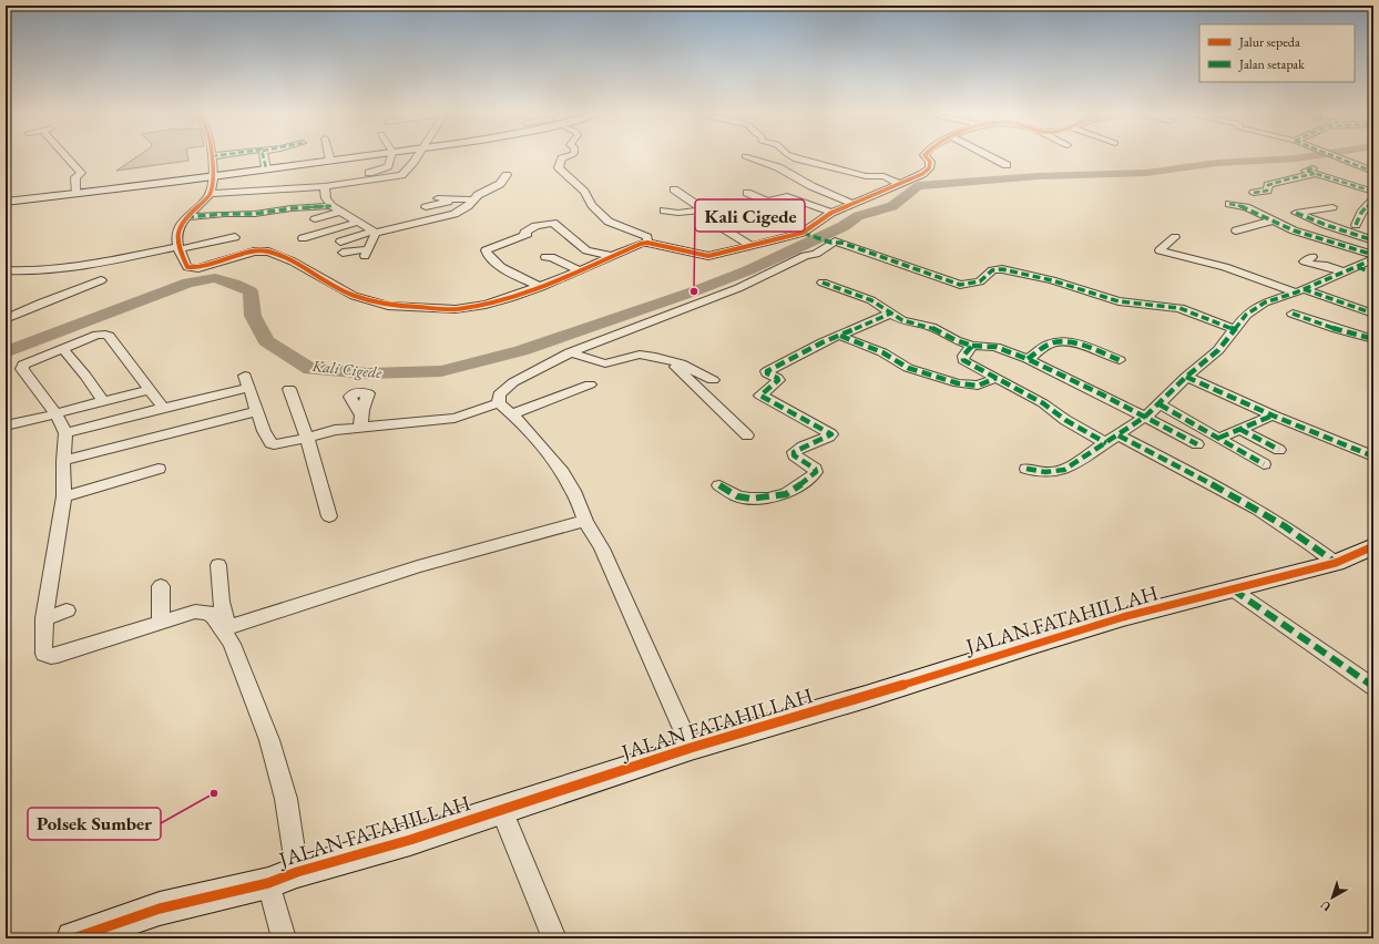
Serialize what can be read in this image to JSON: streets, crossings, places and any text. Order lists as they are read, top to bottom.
{
  "streets": {
    "street": ["JALAN FATAHILLAH"]
  },
  "water": ["Kali Cigede"],
  "places": ["Kali Cigede", "Polsek Sumber"],
  "legend": ["Jalur sepeda", "Jalan setapak"],
  "north": "bottom left"
}
